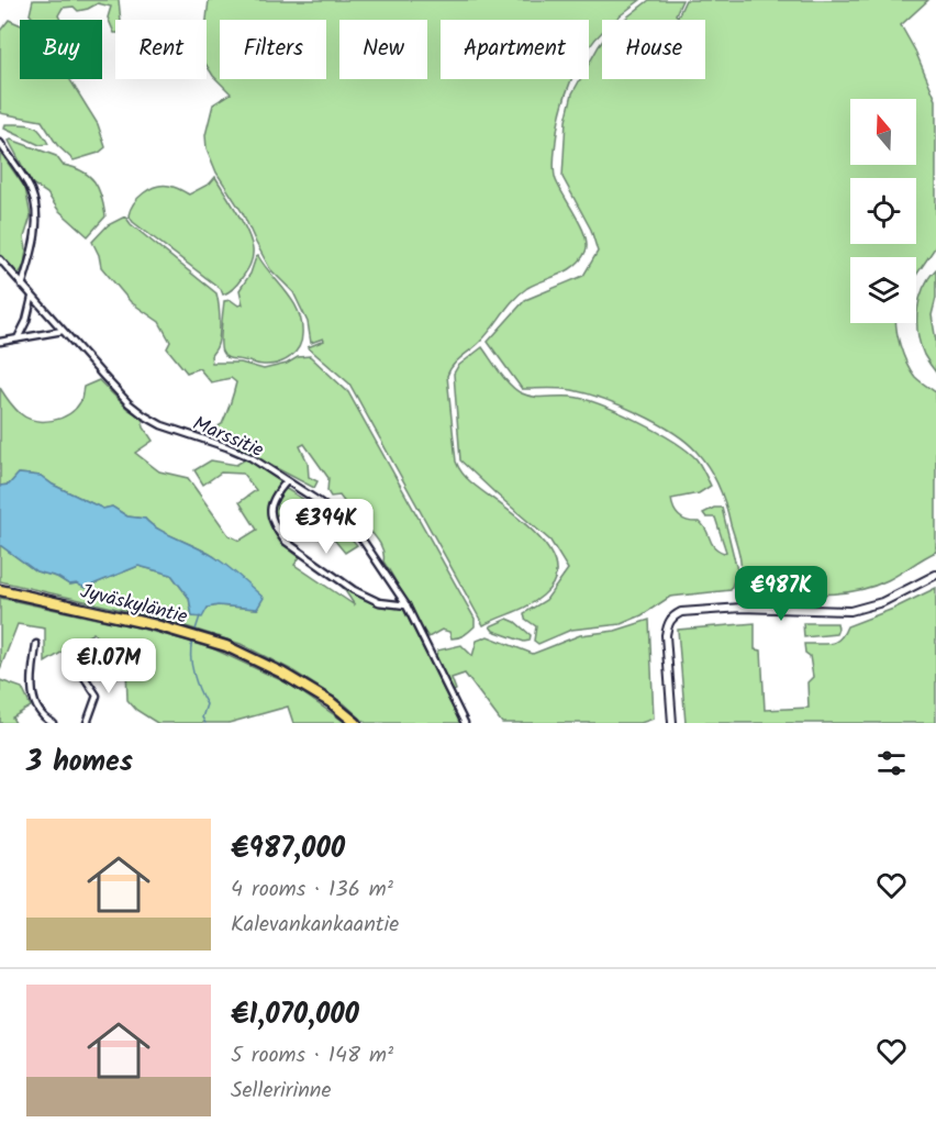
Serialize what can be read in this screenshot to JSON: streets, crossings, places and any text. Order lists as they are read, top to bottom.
{
  "streets": {
    "highway": ["Jyväskyläntie"],
    "street": ["Marssitie"]
  },
  "north": "top",
  "page": {
    "chip": [
      "Buy",
      "Rent",
      "Filters",
      "New",
      "Apartment",
      "House"
    ],
    "price": ["€394K", "€987K", "€1.07M"],
    "heading": "3 homes",
    "list": [
      {
        "name": "€987,000",
        "note": "4 rooms · 136 m² · Kalevankankaantie"
      },
      {
        "name": "€1,070,000",
        "note": "5 rooms · 148 m² · Selleririnne"
      }
    ]
  }
}
